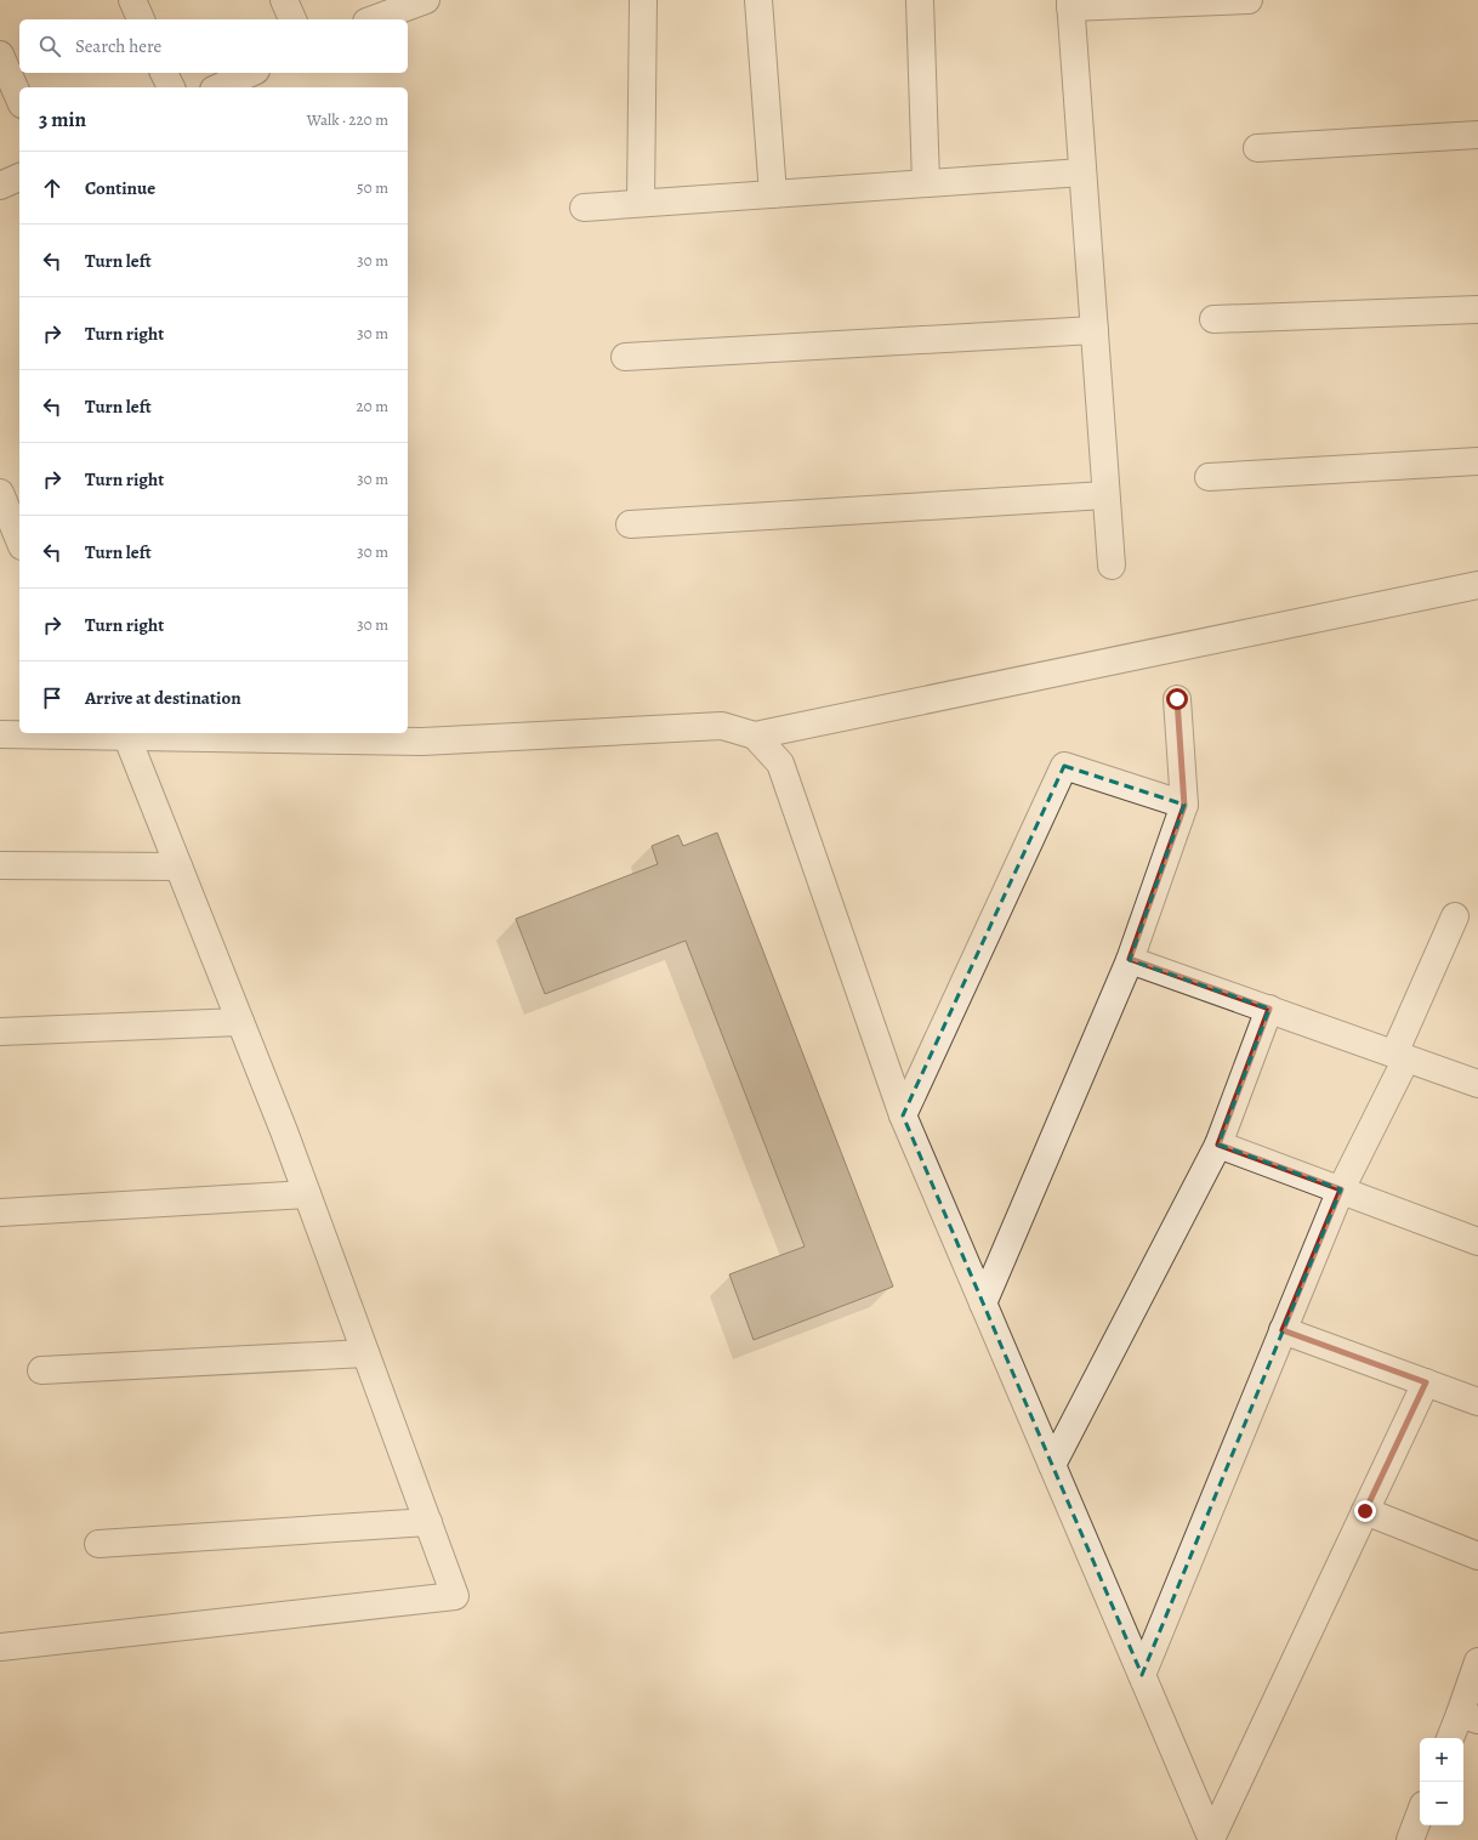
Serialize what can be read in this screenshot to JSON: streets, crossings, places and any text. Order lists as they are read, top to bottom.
{
  "page": {
    "search": "Search here",
    "heading": ["3 min", "Walk · 220 m"],
    "list": [
      ["Continue", "50 m"],
      ["Turn left", "30 m"],
      ["Turn right", "30 m"],
      ["Turn left", "20 m"],
      ["Turn right", "30 m"],
      ["Turn left", "30 m"],
      ["Turn right", "30 m"],
      "Arrive at destination"
    ],
    "map_buttons": ["+", "−"]
  }
}
